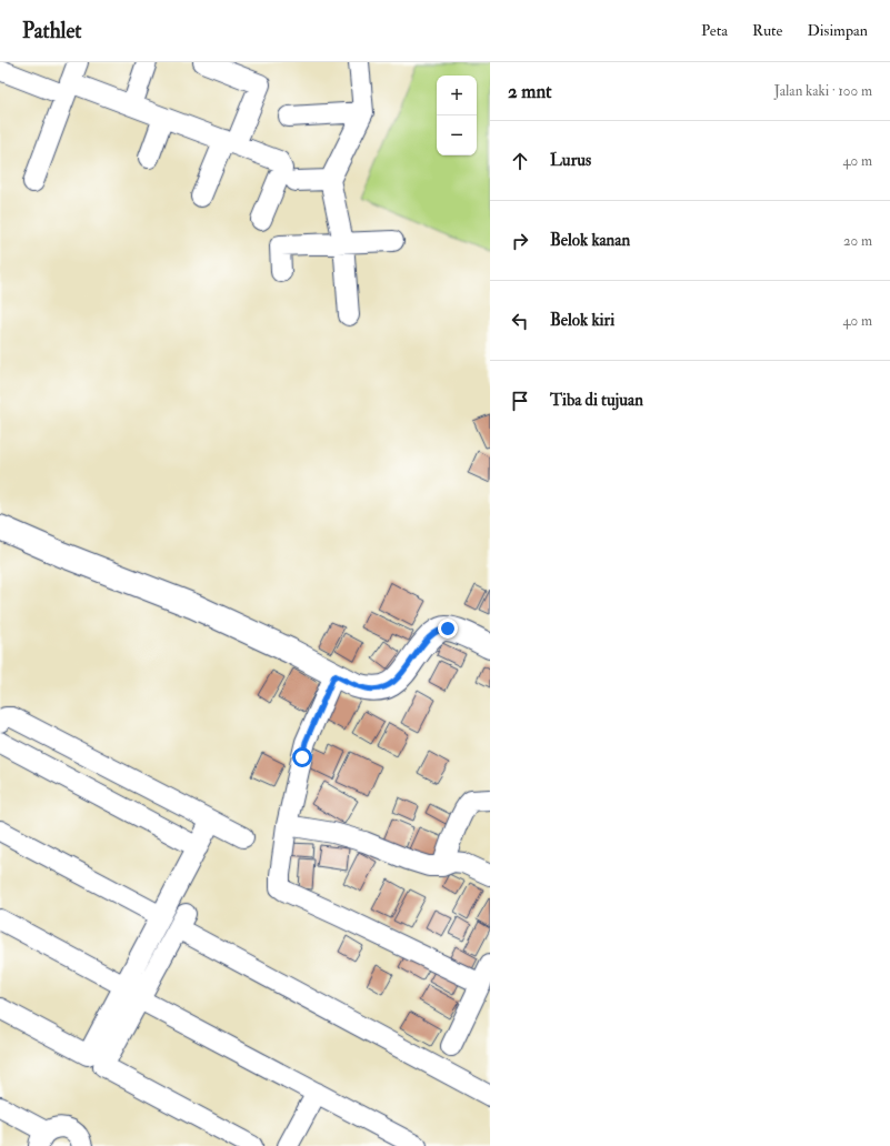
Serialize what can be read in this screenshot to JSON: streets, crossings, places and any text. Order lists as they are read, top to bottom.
{
  "page": {
    "header": "Pathlet",
    "nav": ["Peta", "Rute", "Disimpan"],
    "heading": ["2 mnt", "Jalan kaki · 100 m"],
    "map_buttons": ["+", "−"],
    "list": [
      ["Lurus", "40 m"],
      ["Belok kanan", "20 m"],
      ["Belok kiri", "40 m"],
      "Tiba di tujuan"
    ]
  }
}
